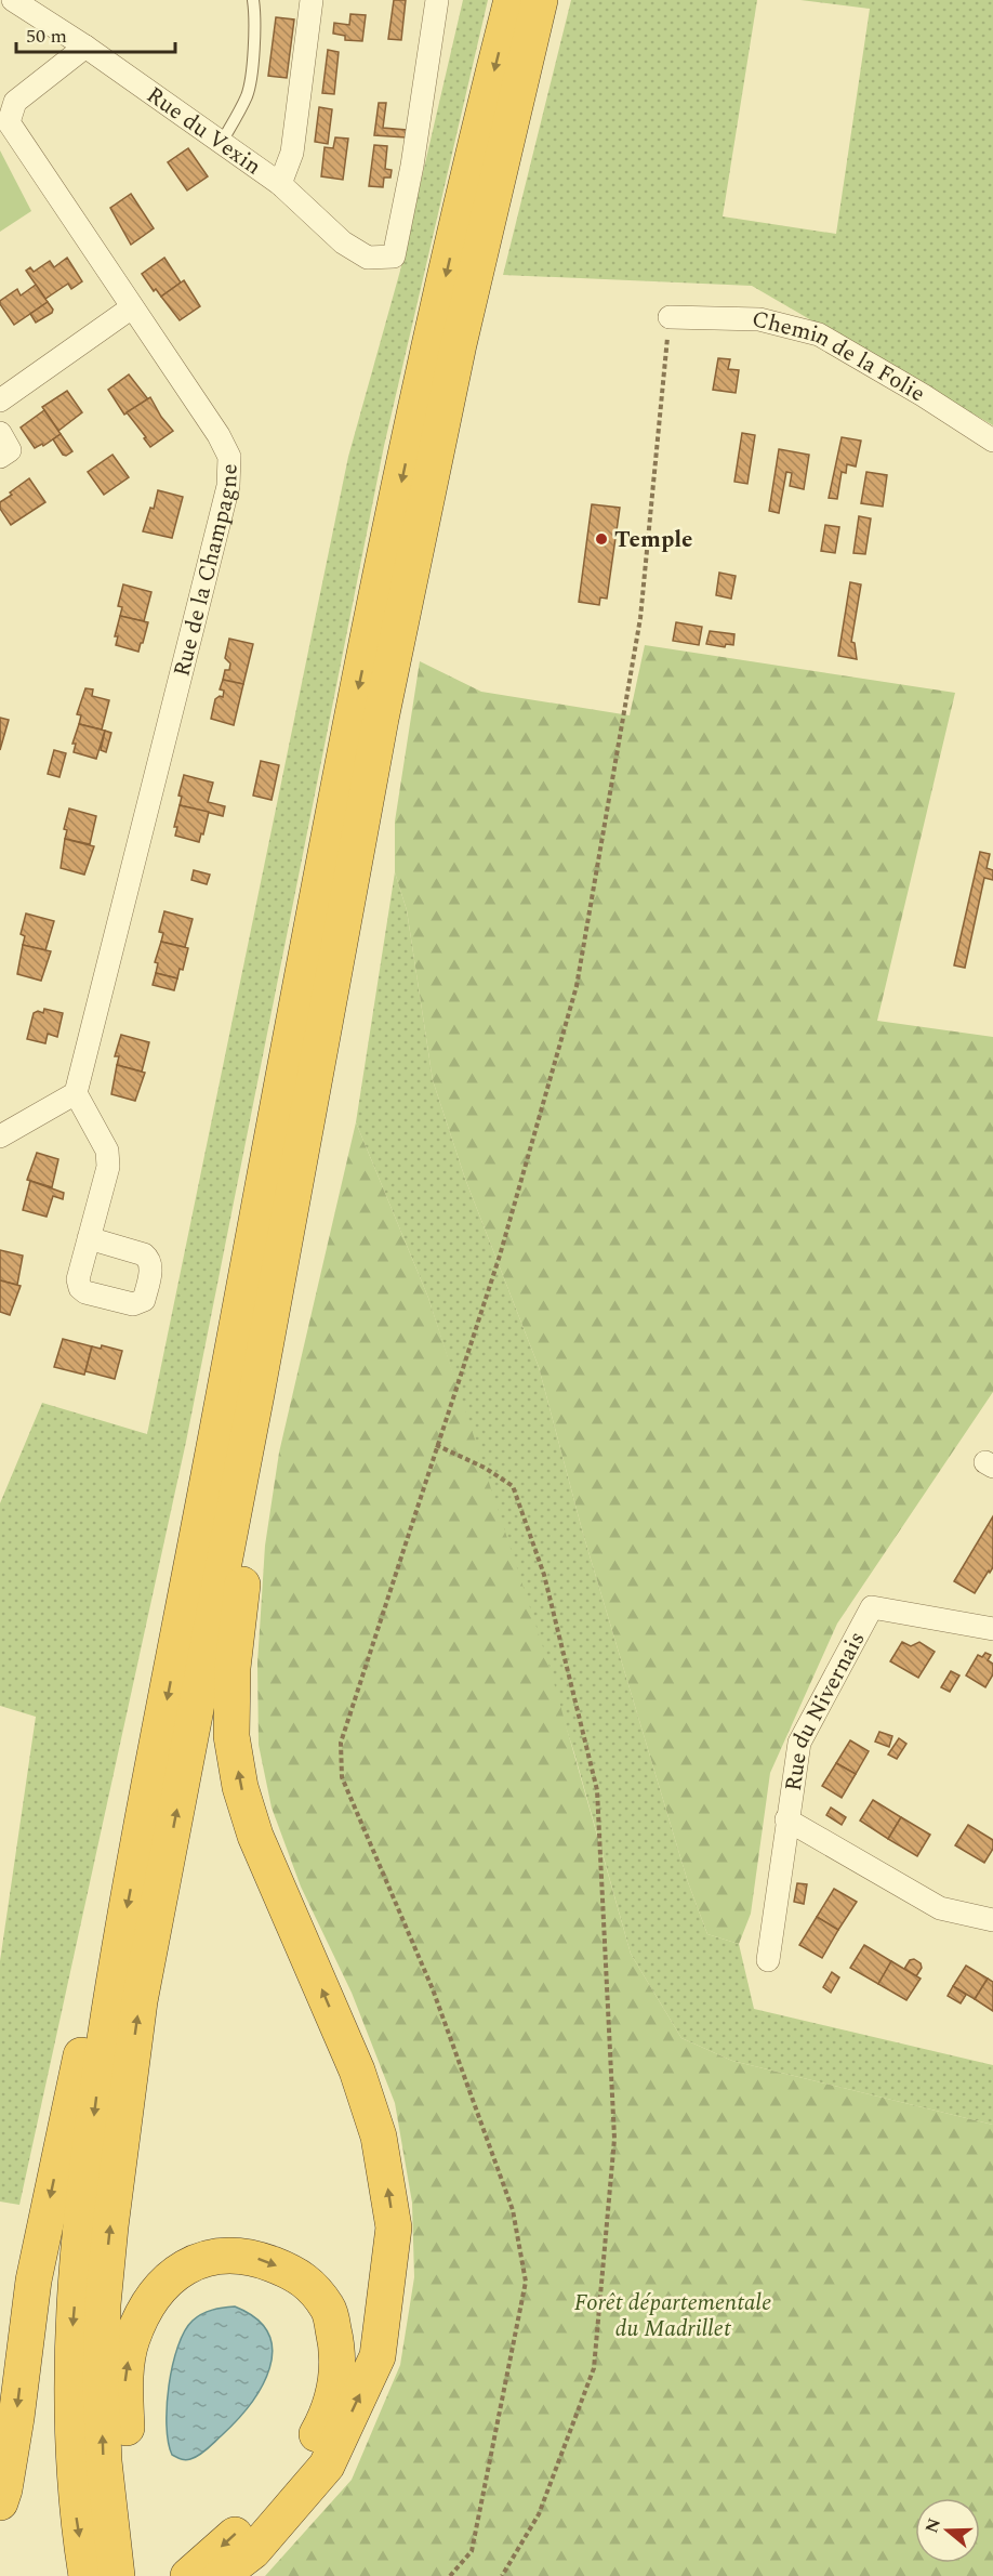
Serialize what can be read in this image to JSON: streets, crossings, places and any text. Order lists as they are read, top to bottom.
{
  "streets": {
    "street": [
      "Rue du Vexin",
      "Chemin de la Folie",
      "Rue de la Champagne",
      "Rue du Nivernais"
    ]
  },
  "crossings": [
    ["Rue du Vexin", "Rue de la Champagne"]
  ],
  "parks": ["Forêt départementale du Madrillet"],
  "places": ["Temple"],
  "scale_bar": "50 m",
  "north": "left"
}
